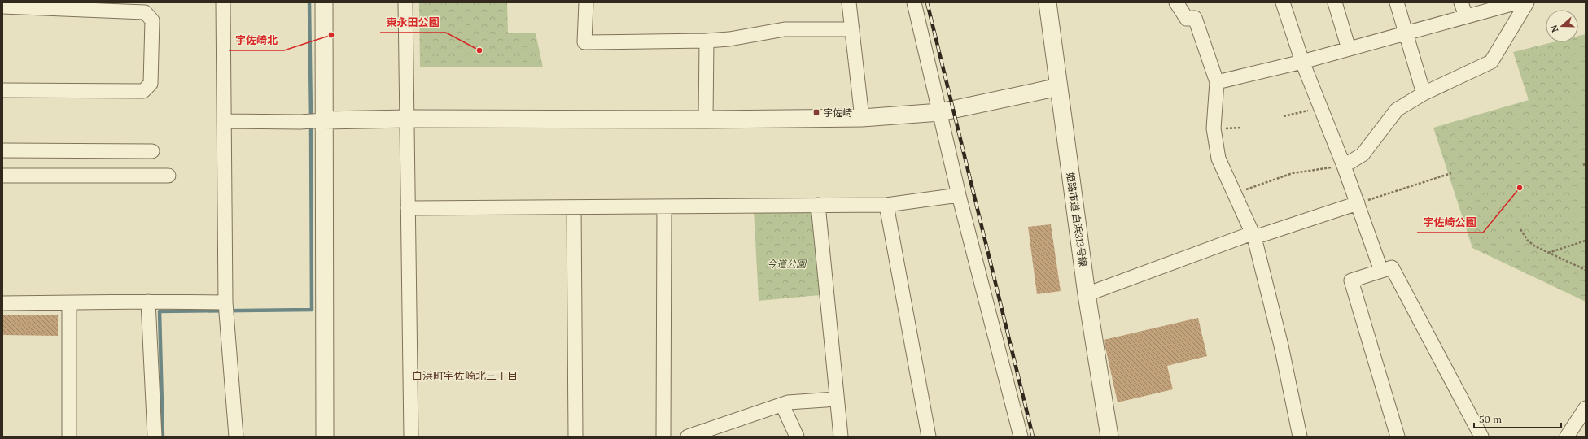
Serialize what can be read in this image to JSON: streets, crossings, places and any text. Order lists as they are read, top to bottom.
{
  "streets": {
    "street": ["姫路市道 白浜313号線"]
  },
  "districts": ["白浜町宇佐崎北三丁目"],
  "parks": ["今道公園"],
  "places": {
    "other": ["宇佐崎北", "東永田公園", "宇佐崎公園"],
    "transit": ["宇佐崎"]
  },
  "scale_bar": "50 m",
  "north": "left"
}
